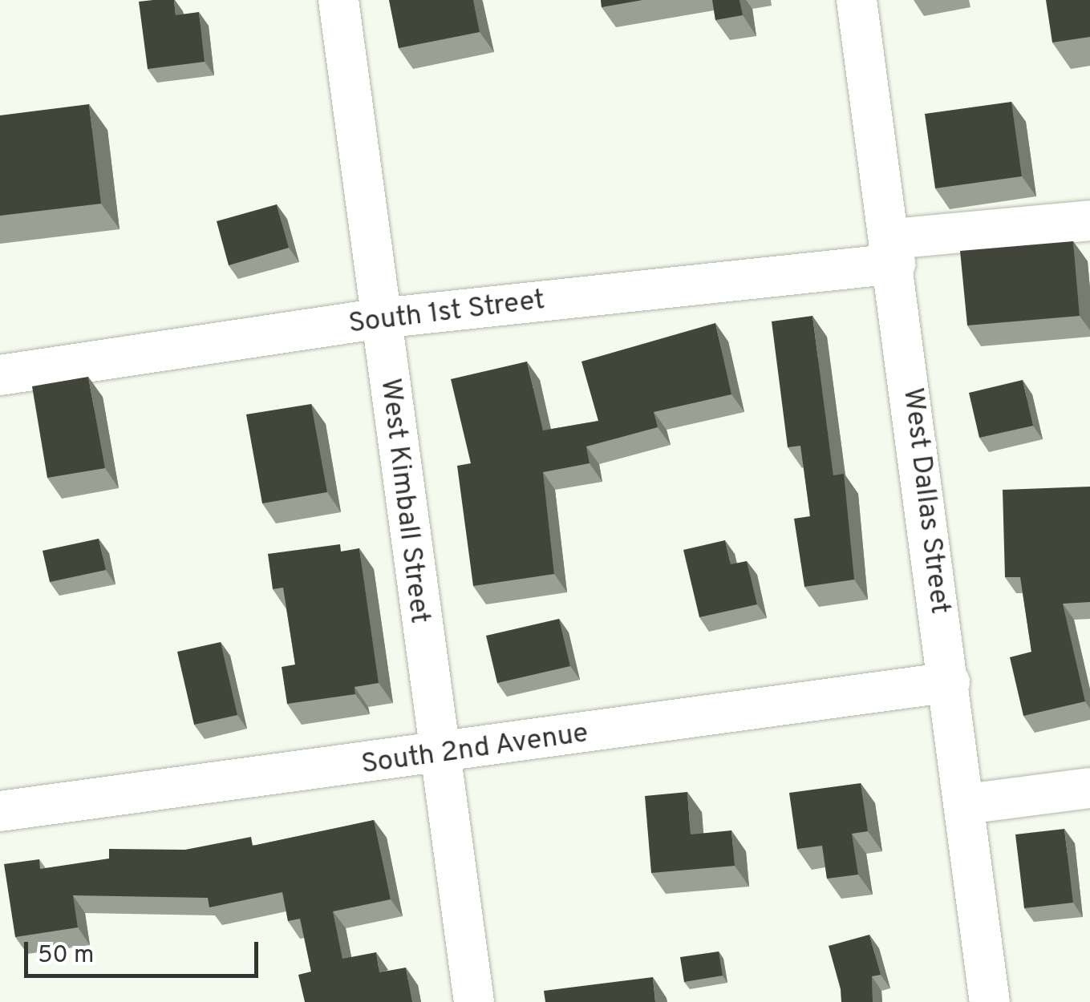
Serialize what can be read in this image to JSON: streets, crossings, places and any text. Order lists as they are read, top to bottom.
{
  "streets": {
    "street": [
      "South 1st Street",
      "West Kimball Street",
      "West Dallas Street",
      "South 2nd Avenue"
    ]
  },
  "crossings": [
    ["South 1st Street", "West Kimball Street"],
    ["South 1st Street", "West Dallas Street"],
    ["West Kimball Street", "South 2nd Avenue"],
    ["West Dallas Street", "South 2nd Avenue"]
  ],
  "scale_bar": "50 m"
}
